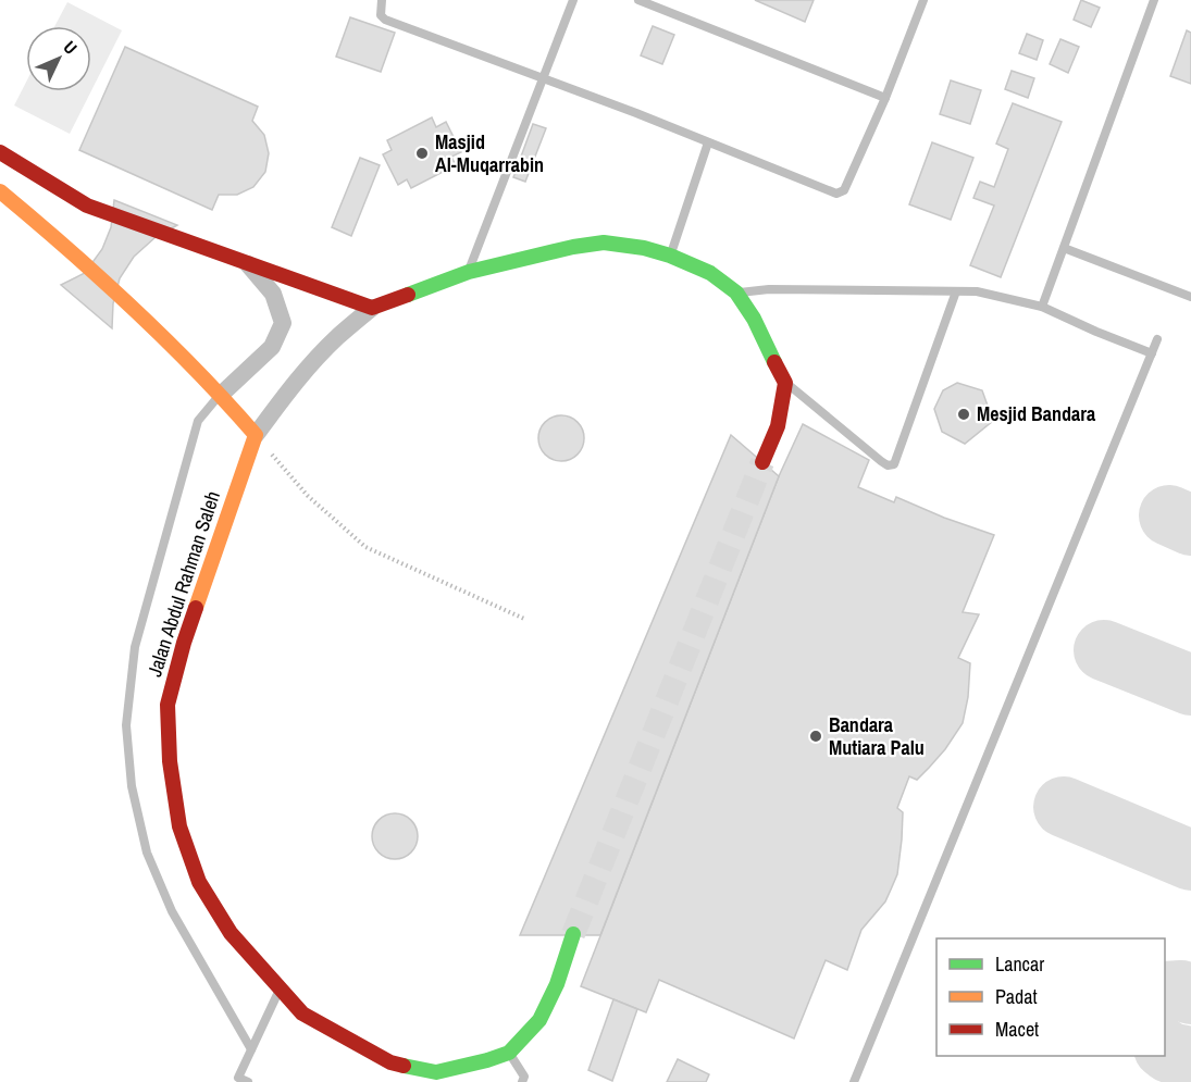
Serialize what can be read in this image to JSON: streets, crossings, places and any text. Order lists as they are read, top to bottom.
{
  "streets": {
    "street": ["Jalan Abdul Rahman Saleh"]
  },
  "places": ["Masjid Al-Muqarrabin", "Mesjid Bandara", "Bandara Mutiara Palu"],
  "legend": ["Lancar", "Padat", "Macet"],
  "north": "top right"
}
